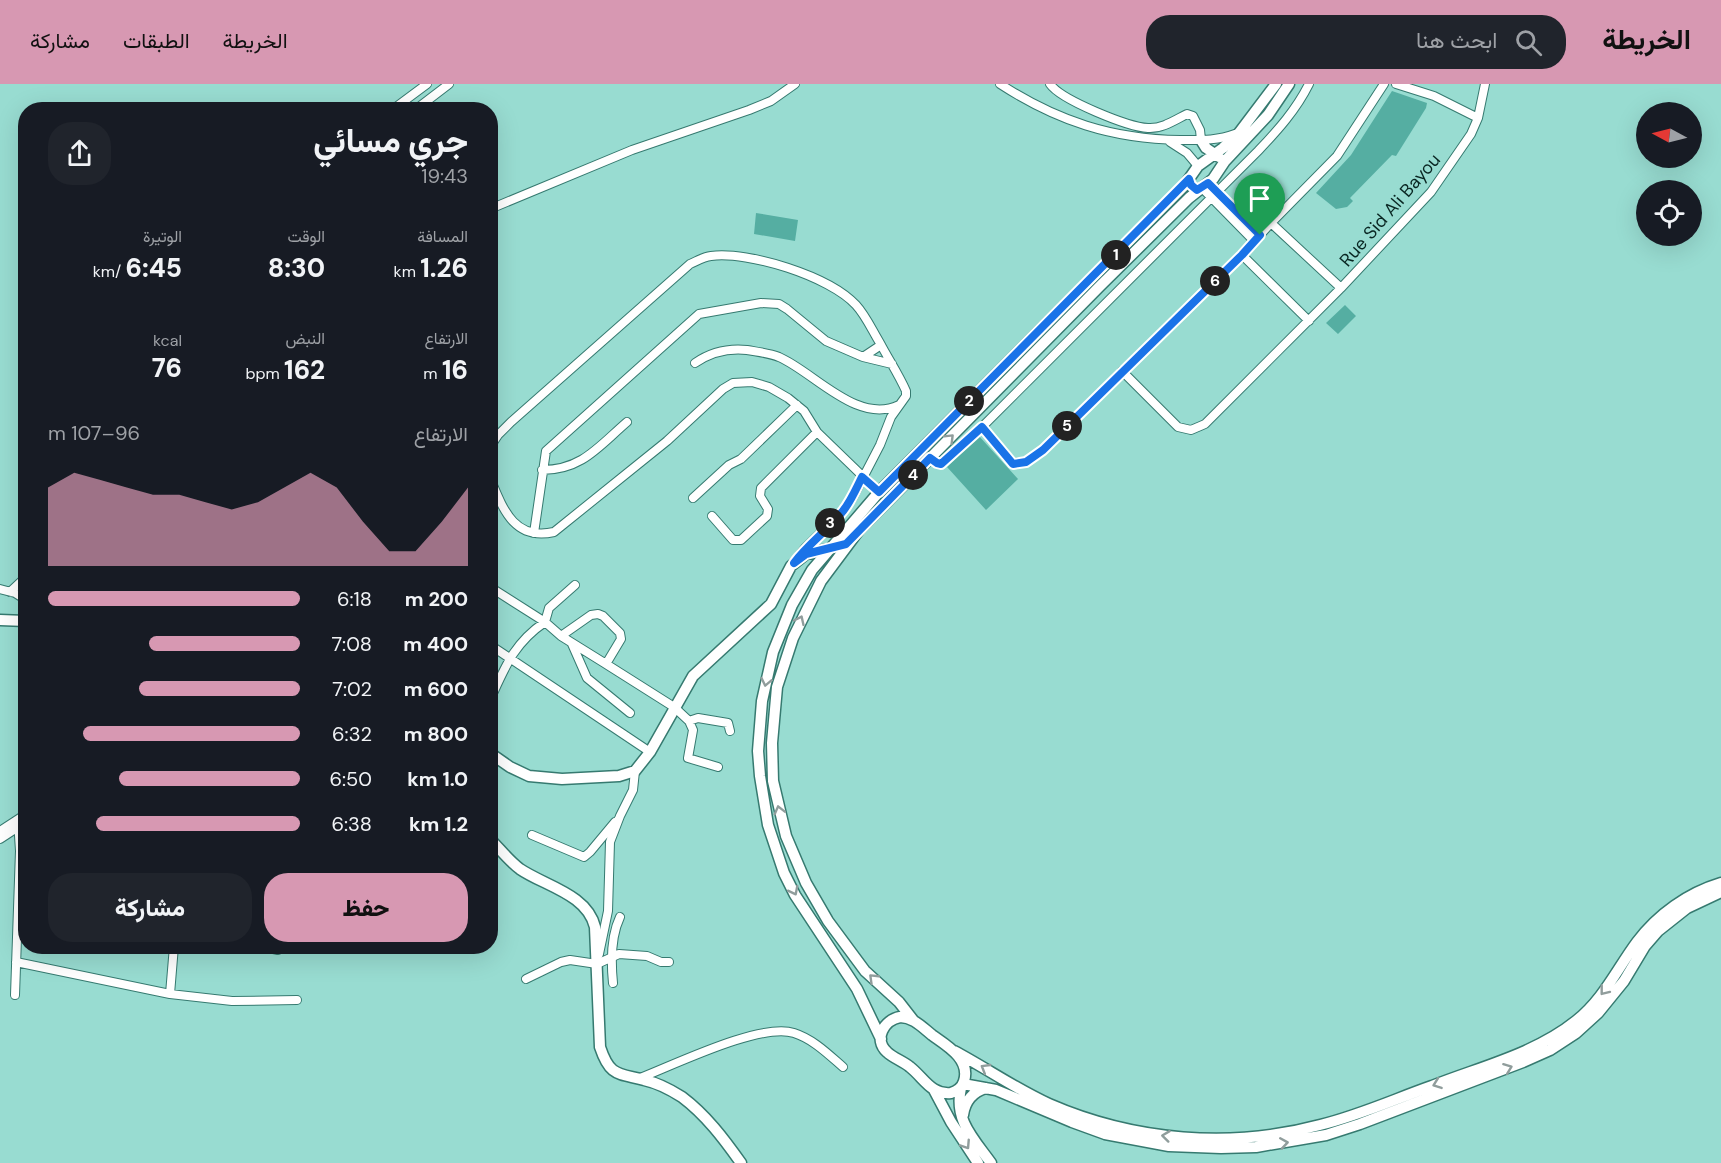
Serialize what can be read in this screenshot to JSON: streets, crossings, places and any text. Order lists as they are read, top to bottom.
{
  "streets": {
    "street": ["Rue Sid Ali Bayou"]
  },
  "north": "left",
  "page": {
    "header": "الخريطة",
    "search": "ابحث هنا",
    "nav": ["الخريطة", "الطبقات", "مشاركة"],
    "heading": ["جري مسائي", "19:43"],
    "stats": [
      ["المسافة", "1.26 km"],
      ["الوقت", "8:30"],
      ["الوتيرة", "6:45 /km"],
      ["الارتفاع", "16 m"],
      ["النبض", "162 bpm"],
      ["kcal", "76"]
    ],
    "pins": [
      "1",
      "6",
      "2",
      "5",
      "4",
      "3"
    ],
    "chart": ["الارتفاع", "96–107 m"],
    "list": [
      {
        "name": "200 m",
        "note": "6:18"
      },
      {
        "name": "400 m",
        "note": "7:08"
      },
      {
        "name": "600 m",
        "note": "7:02"
      },
      {
        "name": "800 m",
        "note": "6:32"
      },
      {
        "name": "1.0 km",
        "note": "6:50"
      },
      {
        "name": "1.2 km",
        "note": "6:38"
      }
    ],
    "buttons": ["حفظ", "مشاركة"]
  }
}
